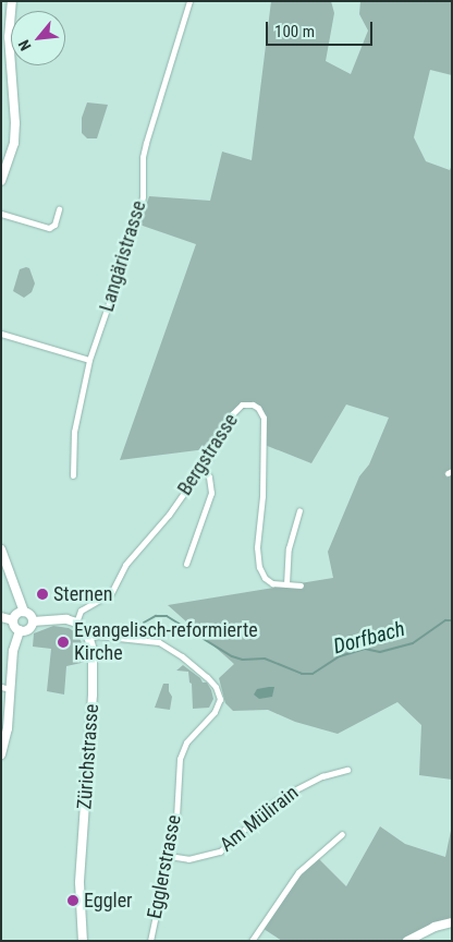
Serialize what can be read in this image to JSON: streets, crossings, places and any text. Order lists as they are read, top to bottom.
{
  "streets": {
    "main road": ["Zürichstrasse"],
    "street": [
      "Langäristrasse",
      "Bergstrasse",
      "Am Mülirain",
      "Egglerstrasse"
    ]
  },
  "crossings": [
    ["Zürichstrasse", "Egglerstrasse"],
    ["Am Mülirain", "Egglerstrasse"]
  ],
  "water": ["Dorfbach"],
  "places": ["Sternen", "Evangelisch-reformierte Kirche", "Eggler"],
  "scale_bar": "100 m",
  "north": "bottom left"
}
